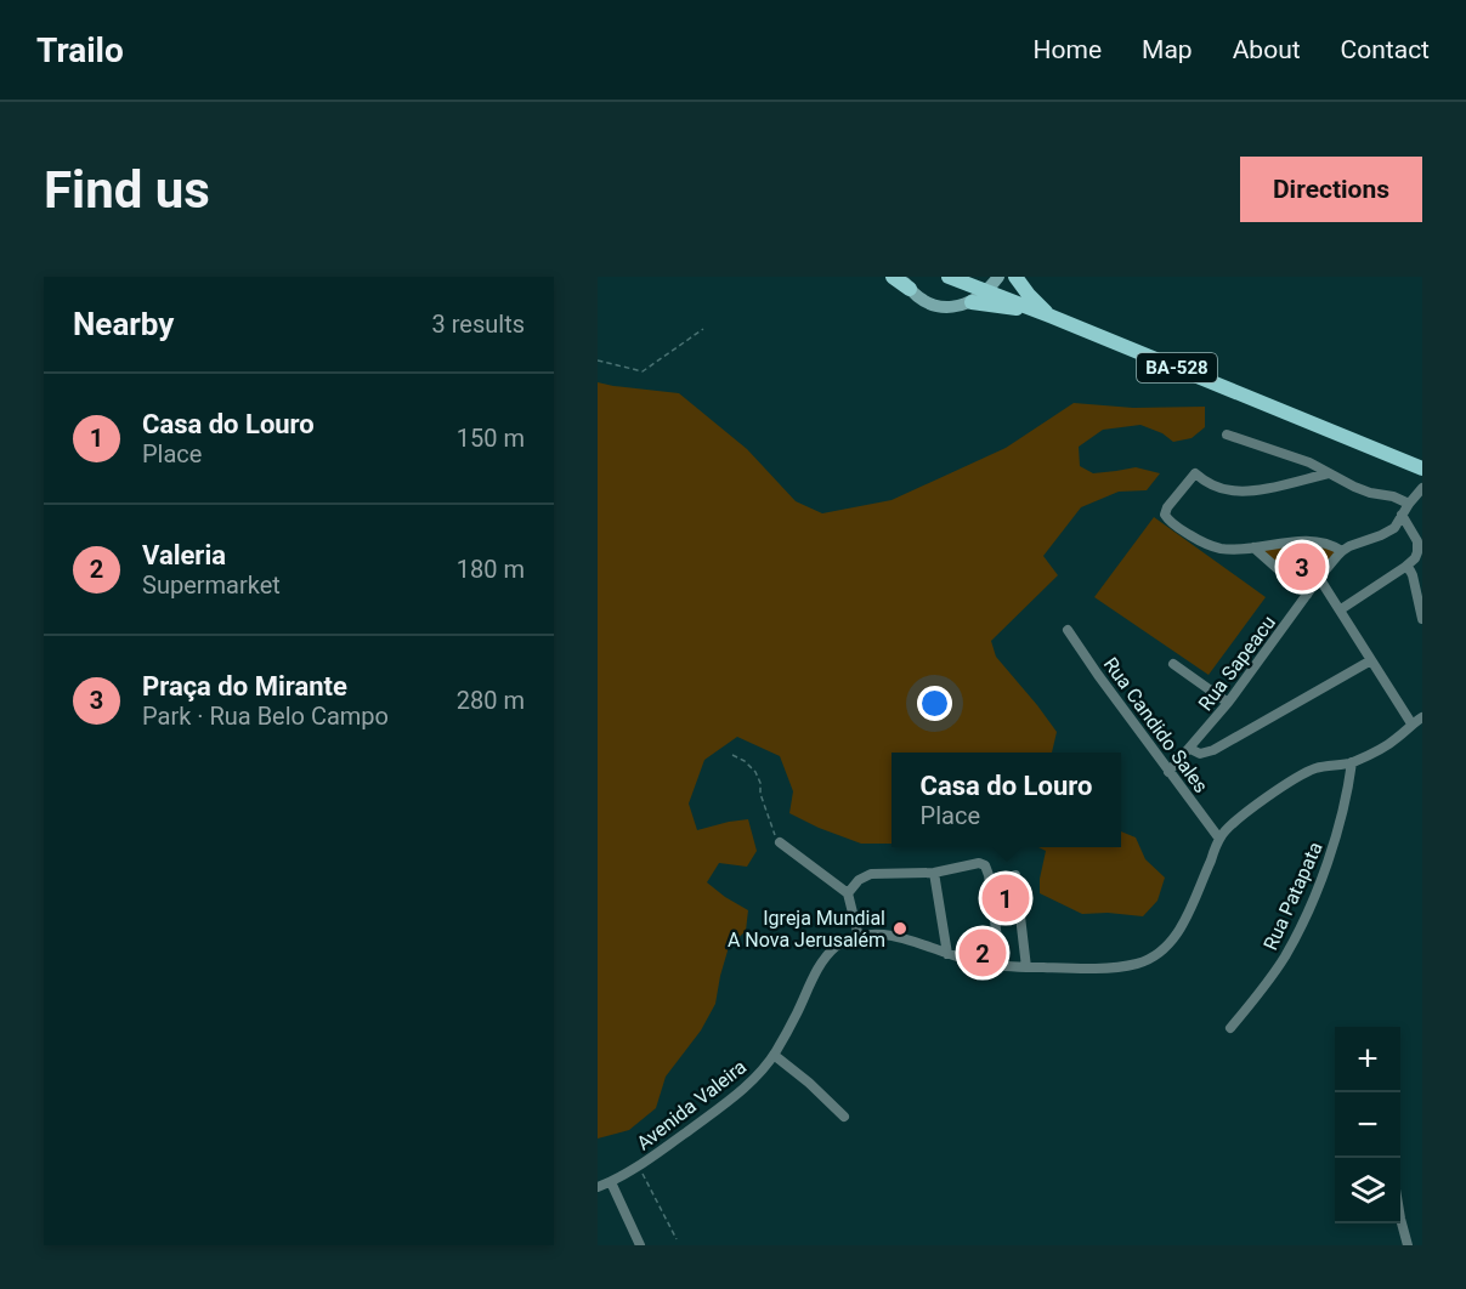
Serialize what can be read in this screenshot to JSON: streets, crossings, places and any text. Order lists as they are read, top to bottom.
{
  "streets": {
    "main road": ["BA-528"],
    "street": [
      "Rua Sapeacu",
      "Rua Candido Sales",
      "Rua Patapata",
      "Avenida Valeira"
    ]
  },
  "crossings": [
    ["Rua Sapeacu", "Rua Candido Sales"],
    ["Rua Candido Sales", "Avenida Valeira"],
    ["Rua Patapata", "Avenida Valeira"]
  ],
  "places": ["Igreja Mundial A Nova Jerusalém"],
  "page": {
    "header": "Trailo",
    "nav": [
      "Home",
      "Map",
      "About",
      "Contact"
    ],
    "buttons": "Directions",
    "title": "Find us",
    "heading": ["Nearby", "3 results"],
    "list": [
      {
        "mark": "1",
        "name": "Casa do Louro",
        "note": "Place",
        "value": "150 m"
      },
      {
        "mark": "2",
        "name": "Valeria",
        "note": "Supermarket",
        "value": "180 m"
      },
      {
        "mark": "3",
        "name": "Praça do Mirante",
        "note": "Park · Rua Belo Campo",
        "value": "280 m"
      }
    ],
    "pins": ["3", "1", "2"],
    "popup": ["Casa do Louro", "Place"],
    "map_buttons": ["+", "−"]
  }
}
